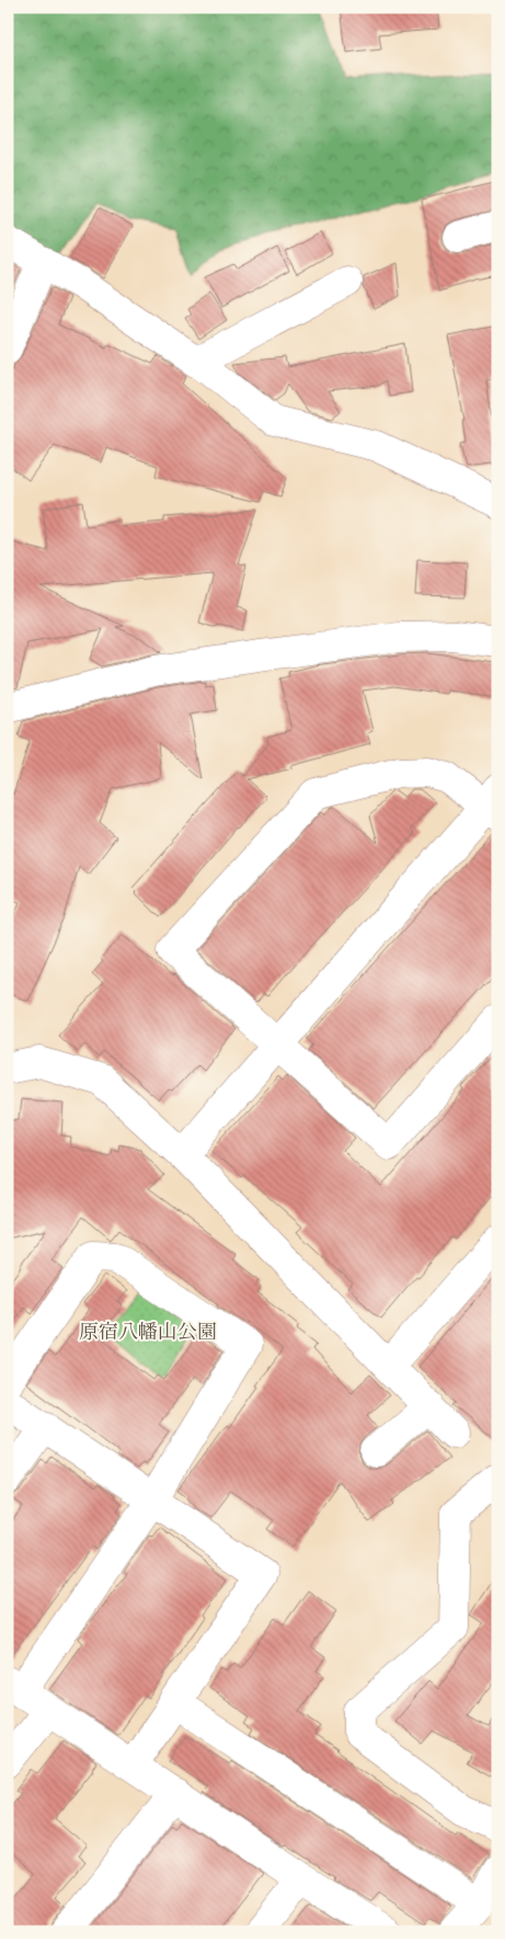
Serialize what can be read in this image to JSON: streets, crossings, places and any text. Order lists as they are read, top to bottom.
{
  "parks": ["原宿八幡山公園"]
}
